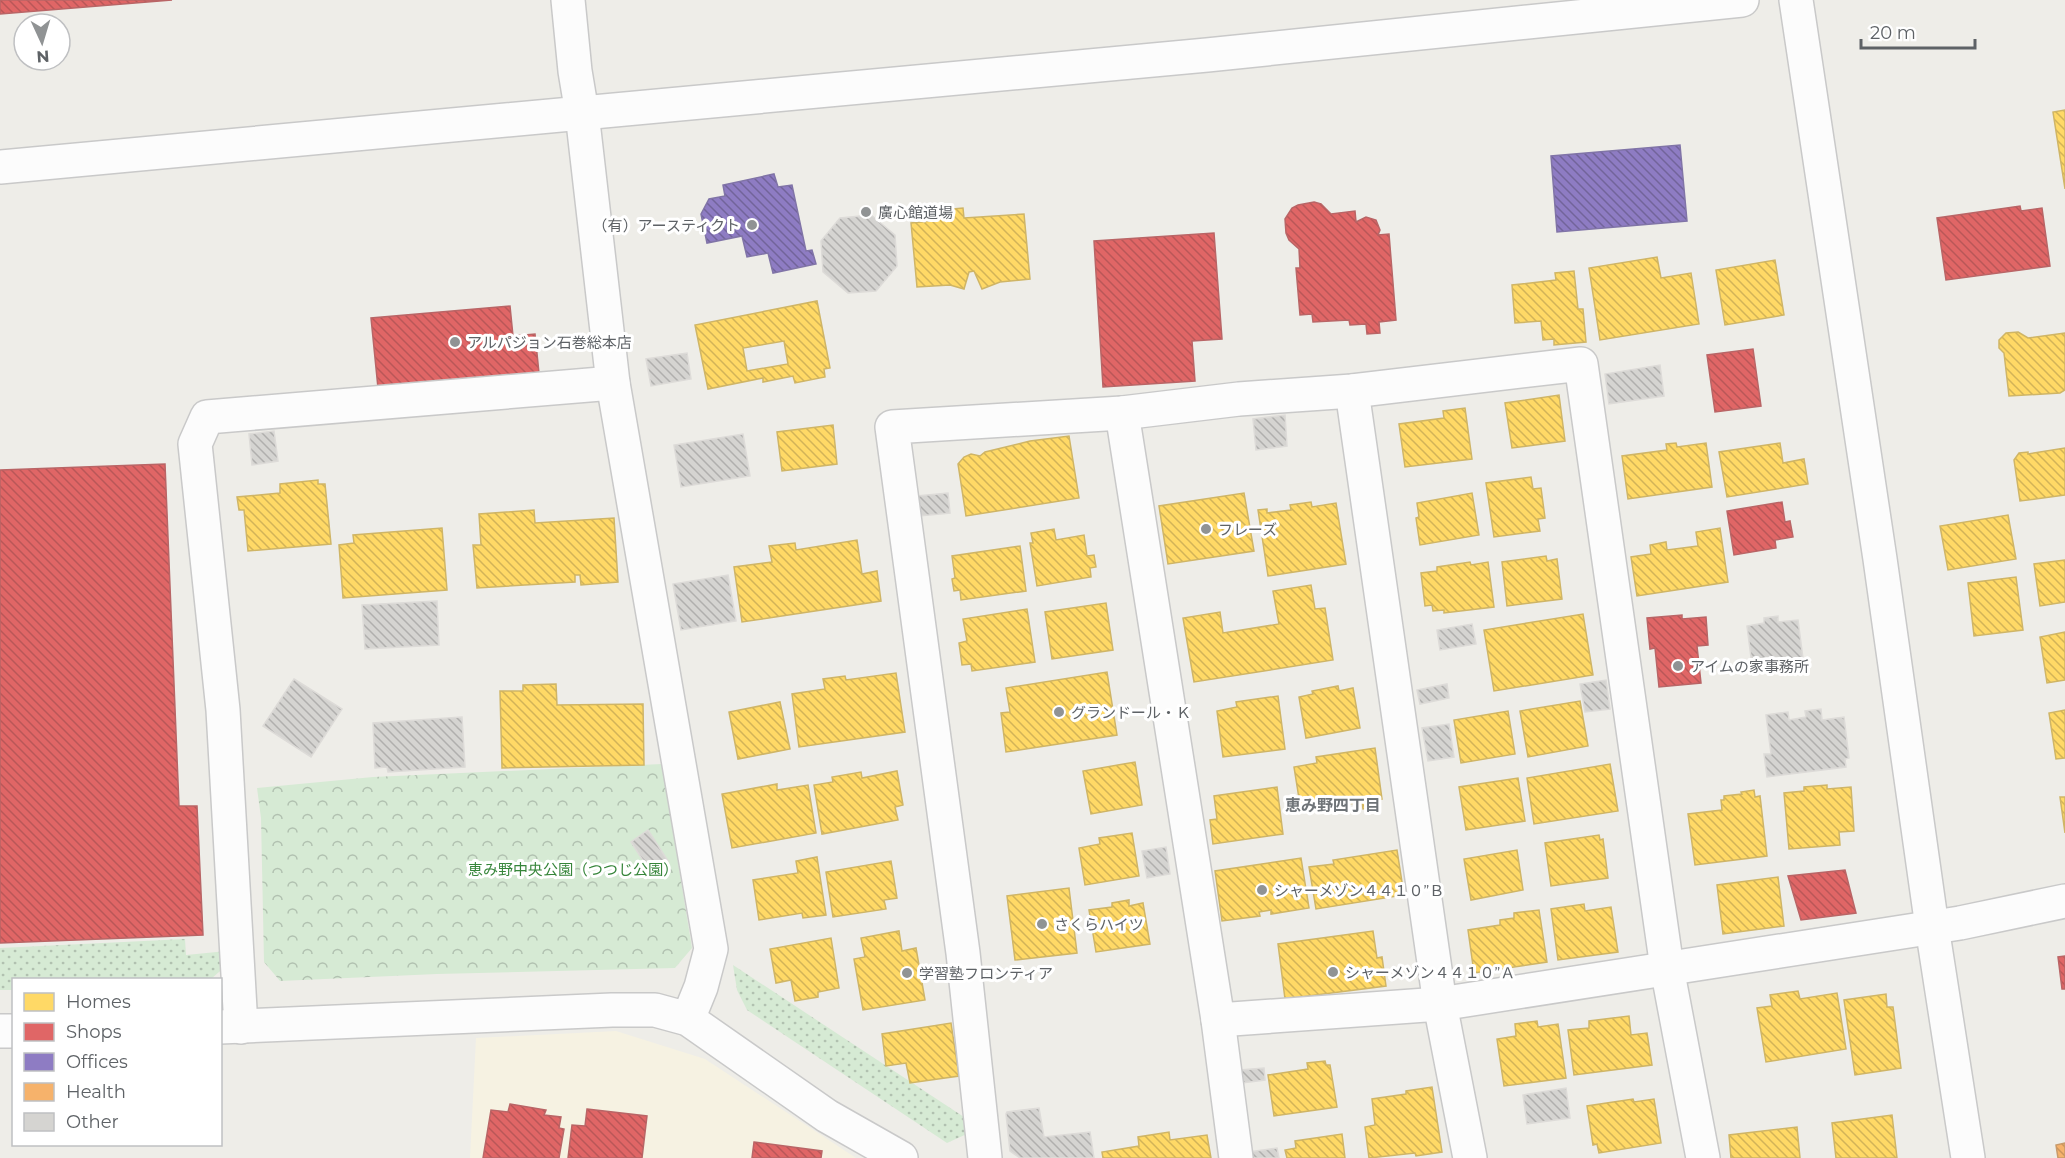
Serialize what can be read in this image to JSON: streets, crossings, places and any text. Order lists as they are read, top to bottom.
{
  "districts": ["恵み野四丁目"],
  "parks": ["恵み野中央公園（つつじ公園）"],
  "places": [
    "廣心館道場",
    "（有）アースティクト",
    "アルパジョン石巻総本店",
    "フレーズ",
    "アイムの家事務所",
    "グランドール・Ｋ",
    "シャーメゾン４４１０”Ｂ",
    "さくらハイツ",
    "シャーメゾン４４１０”Ａ",
    "学習塾フロンティア"
  ],
  "legend": [
    "Homes",
    "Shops",
    "Offices",
    "Health",
    "Other"
  ],
  "scale_bar": "20 m",
  "north": "bottom"
}
